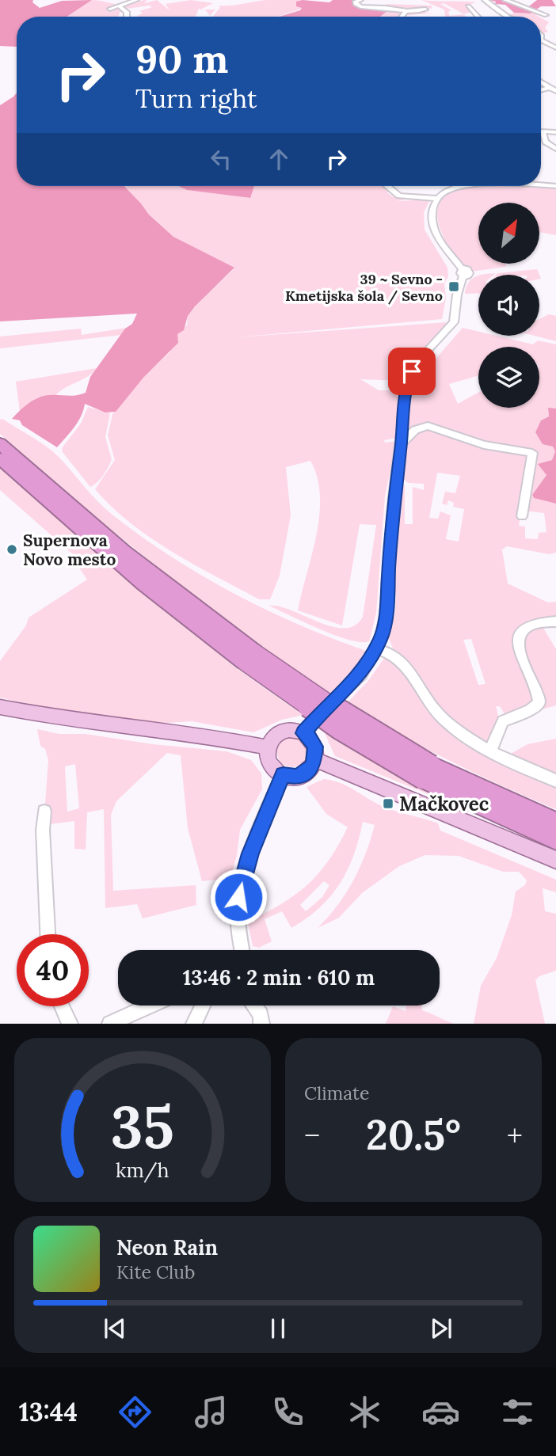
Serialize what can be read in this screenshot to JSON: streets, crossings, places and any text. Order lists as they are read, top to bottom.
{
  "places": {
    "transit": ["39 ~ Sevno - Kmetijska šola / Sevno", "Mačkovec"],
    "other": ["Supernova Novo mesto"]
  },
  "north": "top right",
  "page": {
    "turn": ["90 m", "Turn right"],
    "limit": "40",
    "trip": "13:46 · 2 min · 610 m",
    "tile": "Climate",
    "heat": ["−", "20.5°", "+"],
    "song": ["Neon Rain", "Kite Club"],
    "tabs": "13:44",
    "gauge": ["35", "km/h"]
  }
}
